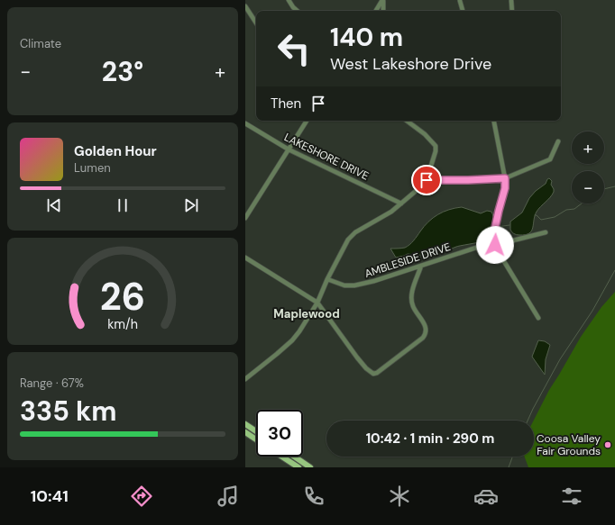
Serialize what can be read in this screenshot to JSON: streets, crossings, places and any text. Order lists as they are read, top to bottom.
{
  "streets": {
    "street": ["LAKESHORE DRIVE", "AMBLESIDE DRIVE"]
  },
  "districts": ["Maplewood"],
  "places": ["Coosa Valley Fair Grounds"],
  "page": {
    "tile": [
      "Climate",
      ["Range · 67%", "335 km"]
    ],
    "turn": ["140 m", "West Lakeshore Drive"],
    "heat": ["−", "23°", "+"],
    "then": "Then",
    "map_buttons": ["+", "−"],
    "song": ["Golden Hour", "Lumen"],
    "limit": "30",
    "trip": "10:42 · 1 min · 290 m",
    "tabs": "10:41",
    "gauge": ["26", "km/h"]
  }
}
